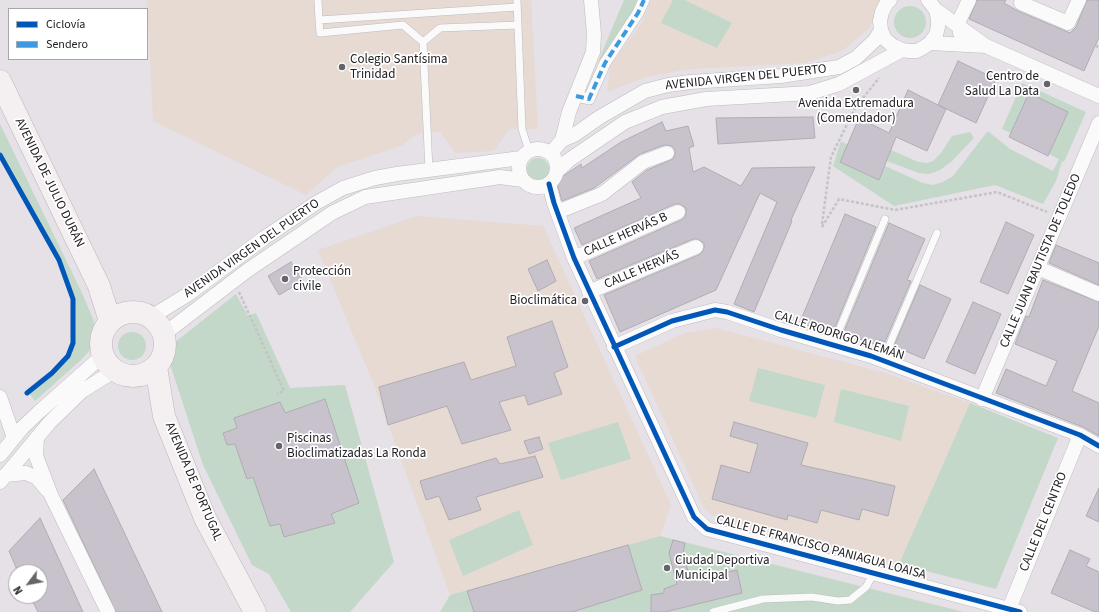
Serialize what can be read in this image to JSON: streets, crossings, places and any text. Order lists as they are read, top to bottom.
{
  "streets": {
    "main road": ["AVENIDA DE JULIO DURÁN", "AVENIDA DE PORTUGAL"],
    "street": [
      "AVENIDA VIRGEN DEL PUERTO",
      "CALLE HERVÁS B",
      "CALLE JUAN BAUTISTA DE TOLEDO",
      "CALLE HERVÁS",
      "CALLE RODRIGO ALEMÁN",
      "CALLE DEL CENTRO",
      "CALLE DE FRANCISCO PANIAGUA LOAISA"
    ]
  },
  "crossings": [
    ["AVENIDA VIRGEN DEL PUERTO", "AVENIDA DE JULIO DURÁN"],
    ["AVENIDA VIRGEN DEL PUERTO", "AVENIDA DE PORTUGAL"],
    ["AVENIDA VIRGEN DEL PUERTO", "CALLE DE FRANCISCO PANIAGUA LOAISA"],
    ["AVENIDA DE JULIO DURÁN", "AVENIDA DE PORTUGAL"],
    ["CALLE HERVÁS B", "CALLE DE FRANCISCO PANIAGUA LOAISA"],
    ["CALLE JUAN BAUTISTA DE TOLEDO", "CALLE RODRIGO ALEMÁN"],
    ["CALLE HERVÁS", "CALLE DE FRANCISCO PANIAGUA LOAISA"],
    ["CALLE RODRIGO ALEMÁN", "CALLE DEL CENTRO"],
    ["CALLE RODRIGO ALEMÁN", "CALLE DE FRANCISCO PANIAGUA LOAISA"],
    ["CALLE DEL CENTRO", "CALLE DE FRANCISCO PANIAGUA LOAISA"]
  ],
  "places": [
    "Colegio Santísima Trinidad",
    "Centro de Salud La Data",
    "Avenida Extremadura (Comendador)",
    "Protección civile",
    "Bioclimática",
    "Piscinas Bioclimatizadas La Ronda",
    "Ciudad Deportiva Municipal"
  ],
  "legend": ["Ciclovía", "Sendero"],
  "north": "bottom left"
}
